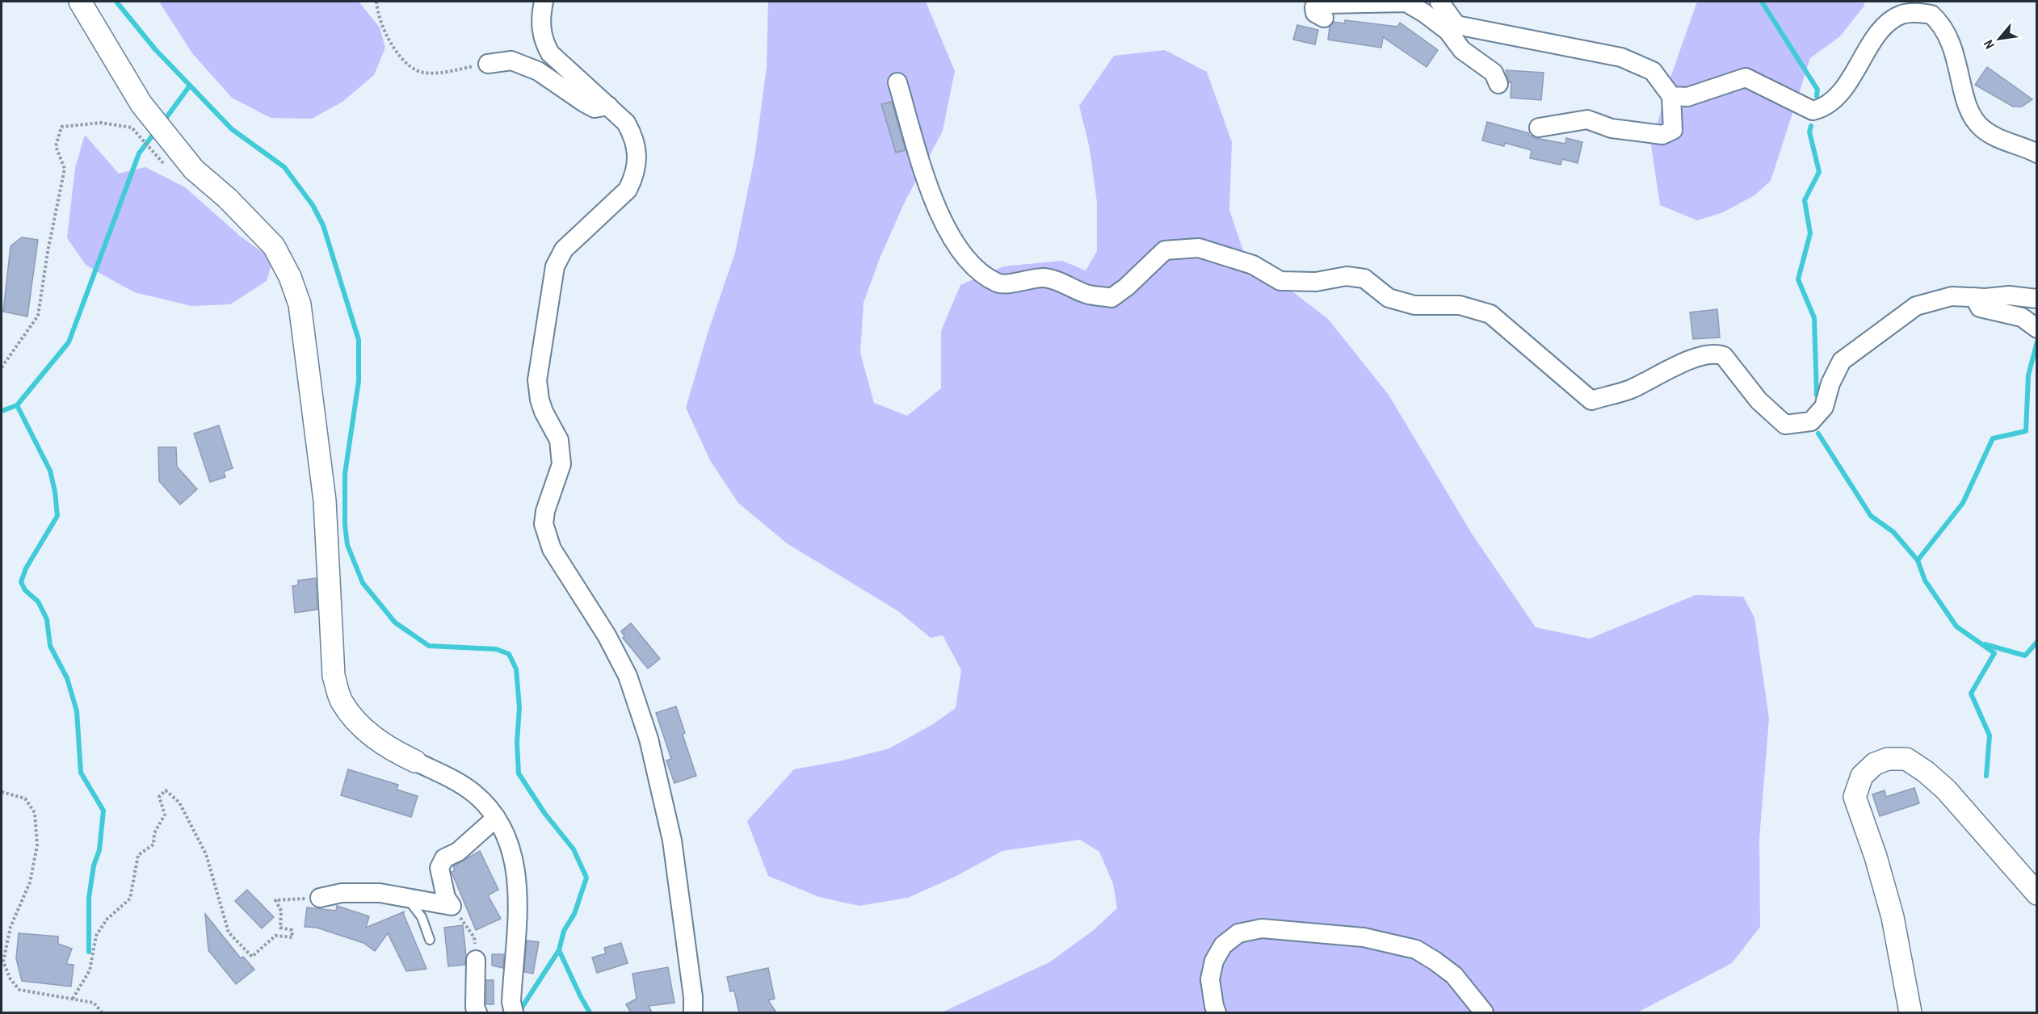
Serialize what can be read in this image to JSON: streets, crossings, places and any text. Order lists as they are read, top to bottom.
{
  "north": "bottom left"
}
